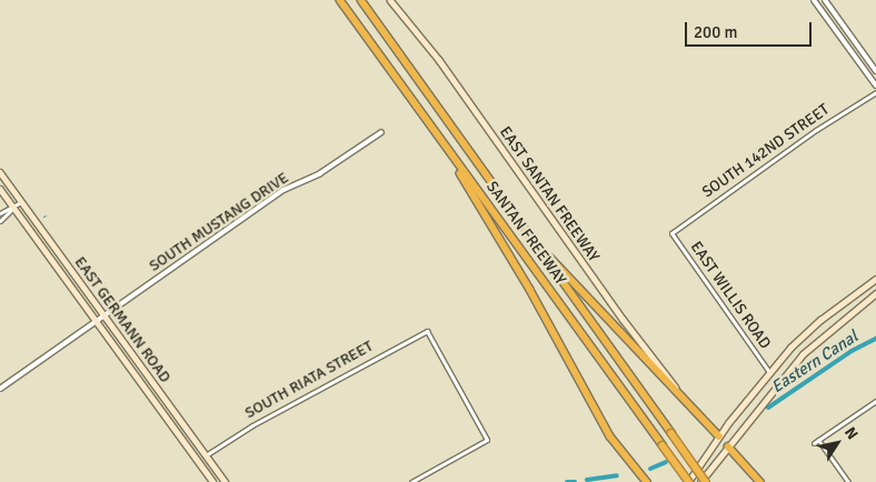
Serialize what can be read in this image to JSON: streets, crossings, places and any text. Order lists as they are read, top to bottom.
{
  "streets": {
    "highway": ["SANTAN FREEWAY"],
    "main road": ["EAST SANTAN FREEWAY", "EAST GERMANN ROAD"],
    "street": [
      "SOUTH 142ND STREET",
      "SOUTH MUSTANG DRIVE",
      "EAST WILLIS ROAD",
      "SOUTH RIATA STREET"
    ]
  },
  "crossings": [
    ["SOUTH 142ND STREET", "EAST WILLIS ROAD"],
    ["SOUTH MUSTANG DRIVE", "EAST GERMANN ROAD"],
    ["EAST GERMANN ROAD", "SOUTH RIATA STREET"]
  ],
  "water": ["Eastern Canal"],
  "scale_bar": "200 m",
  "north": "top right"
}
